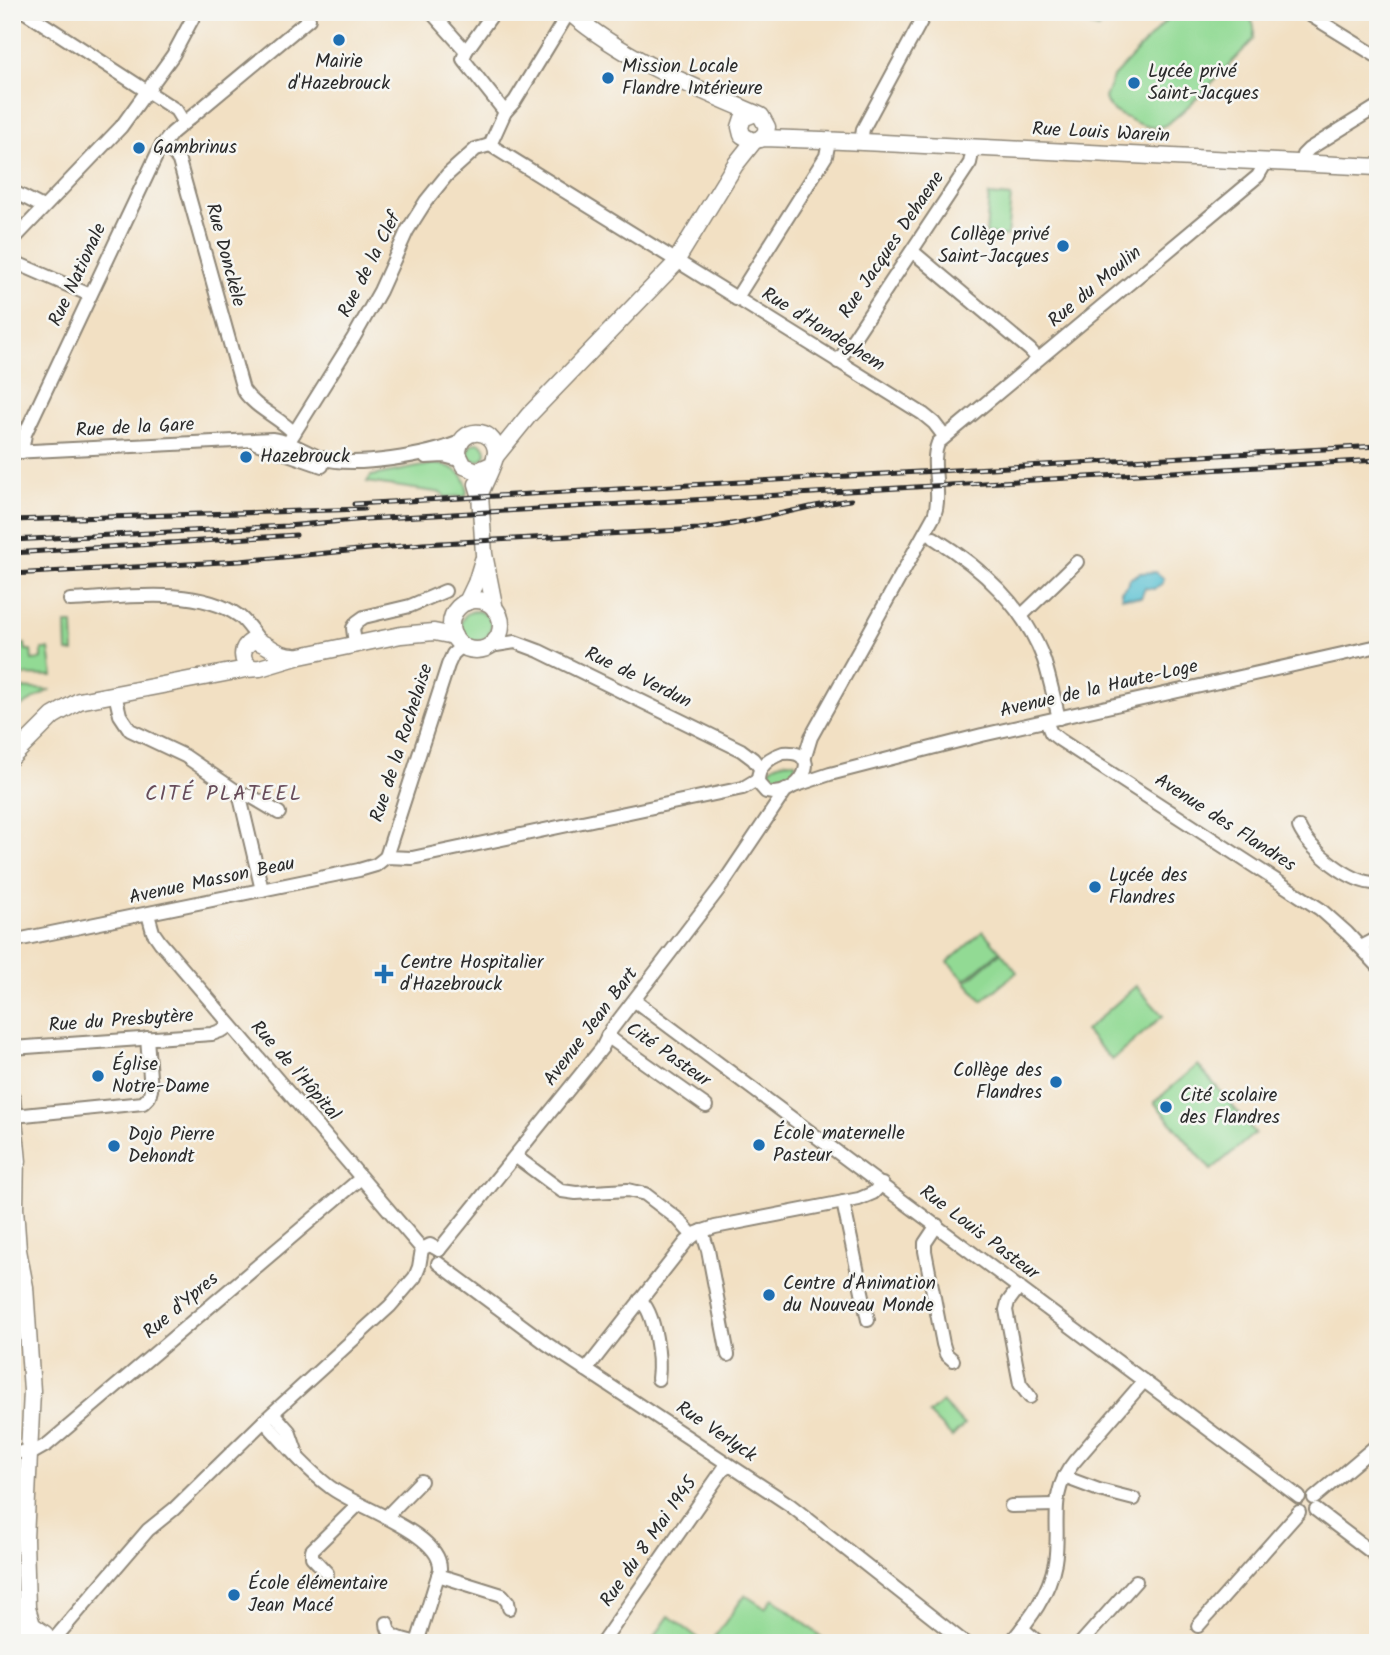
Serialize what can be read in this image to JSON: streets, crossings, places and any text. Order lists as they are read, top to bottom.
{
  "streets": {
    "main road": ["Rue Louis Warein"],
    "street": [
      "Rue Jacques Dehaene",
      "Rue Donckèle",
      "Rue de la Clef",
      "Rue Nationale",
      "Rue du Moulin",
      "Rue d'Hondeghem",
      "Rue de la Gare",
      "Rue de Verdun",
      "Avenue de la Haute-Loge",
      "Rue de la Rochelaise",
      "Avenue des Flandres",
      "Avenue Masson Beau",
      "Rue du Presbytère",
      "Avenue Jean Bart",
      "Cité Pasteur",
      "Rue de l'Hôpital",
      "Rue Louis Pasteur",
      "Rue d'Ypres",
      "Rue Verlyck",
      "Rue du 8 Mai 1945"
    ]
  },
  "crossings": [
    ["Rue Louis Warein", "Rue Jacques Dehaene"],
    ["Rue Louis Warein", "Rue du Moulin"],
    ["Rue Jacques Dehaene", "Rue d'Hondeghem"],
    ["Rue Donckèle", "Rue de la Clef"],
    ["Rue Donckèle", "Rue Nationale"],
    ["Rue Donckèle", "Rue de la Gare"],
    ["Rue de la Clef", "Rue d'Hondeghem"],
    ["Rue de la Clef", "Rue de la Gare"],
    ["Rue Nationale", "Rue de la Gare"],
    ["Rue du Moulin", "Rue d'Hondeghem"],
    ["Rue de Verdun", "Avenue de la Haute-Loge"],
    ["Rue de Verdun", "Rue de la Rochelaise"],
    ["Rue de Verdun", "Avenue Masson Beau"],
    ["Rue de Verdun", "Avenue Jean Bart"],
    ["Avenue de la Haute-Loge", "Avenue des Flandres"],
    ["Avenue de la Haute-Loge", "Avenue Masson Beau"],
    ["Avenue de la Haute-Loge", "Avenue Jean Bart"],
    ["Rue de la Rochelaise", "Avenue Masson Beau"],
    ["Avenue Masson Beau", "Avenue Jean Bart"],
    ["Avenue Masson Beau", "Rue de l'Hôpital"],
    ["Rue du Presbytère", "Rue de l'Hôpital"],
    ["Avenue Jean Bart", "Cité Pasteur"],
    ["Avenue Jean Bart", "Rue de l'Hôpital"],
    ["Avenue Jean Bart", "Rue Louis Pasteur"],
    ["Avenue Jean Bart", "Rue Verlyck"],
    ["Rue de l'Hôpital", "Rue d'Ypres"],
    ["Rue de l'Hôpital", "Rue Verlyck"],
    ["Rue Verlyck", "Rue du 8 Mai 1945"]
  ],
  "districts": ["CITÉ PLATEEL"],
  "places": {
    "other": [
      "Mairie d'Hazebrouck",
      "Mission Locale Flandre Intérieure",
      "Lycée privé Saint-Jacques",
      "Gambrinus",
      "Collège privé Saint-Jacques",
      "Hazebrouck",
      "Lycée des Flandres",
      "Église Notre-Dame",
      "Collège des Flandres",
      "Cité scolaire des Flandres",
      "École maternelle Pasteur",
      "Dojo Pierre Dehondt",
      "Centre d'Animation du Nouveau Monde",
      "École élémentaire Jean Macé"
    ],
    "health": ["Centre Hospitalier d'Hazebrouck"]
  }
}
